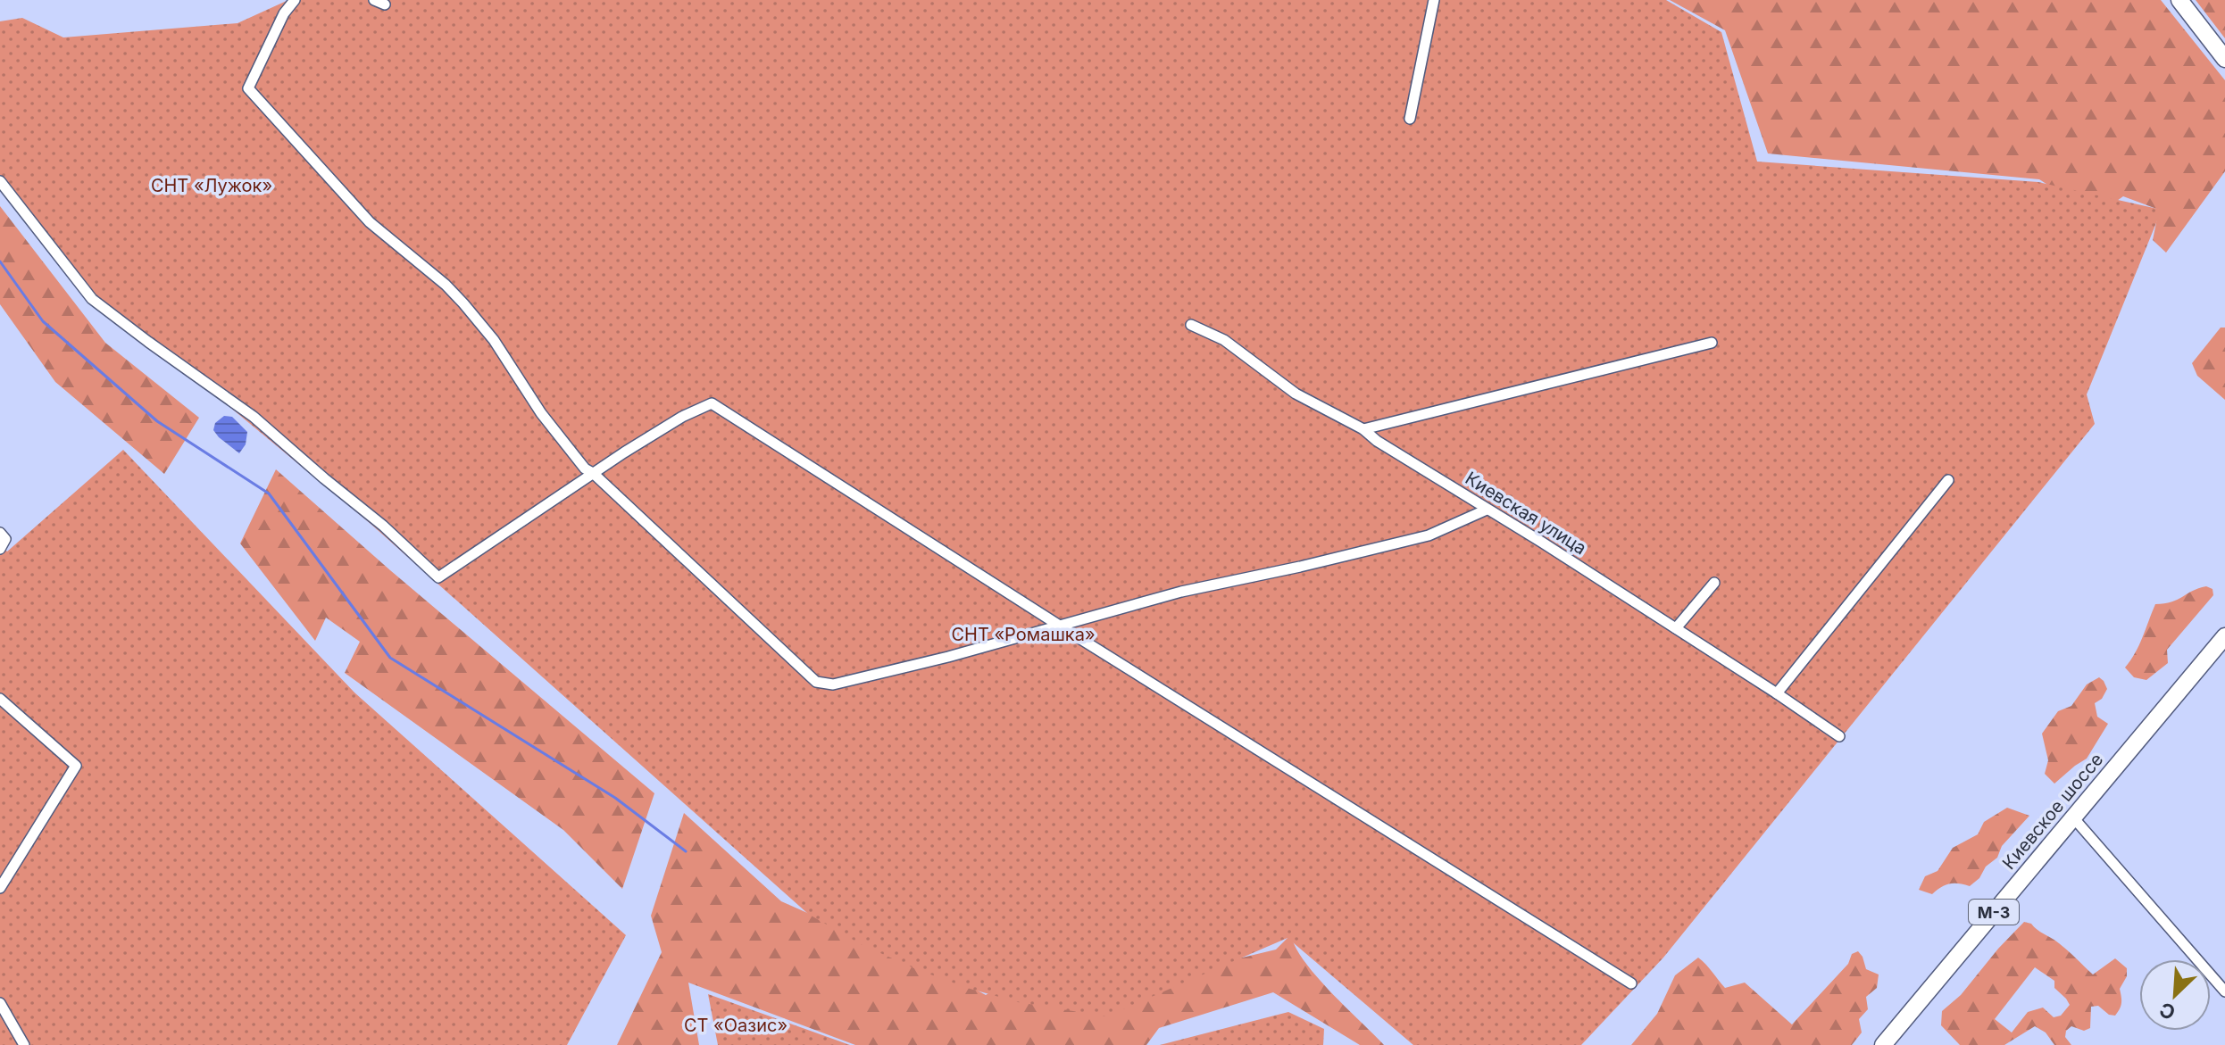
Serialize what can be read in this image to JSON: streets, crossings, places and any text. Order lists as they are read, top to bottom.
{
  "streets": {
    "main road": ["Киевское шоссе", "М-3"],
    "street": ["Киевская улица"]
  },
  "parks": ["СНТ «Лужок»", "СНТ «Ромашка»", "СТ «Оазис»"],
  "north": "bottom left"
}
